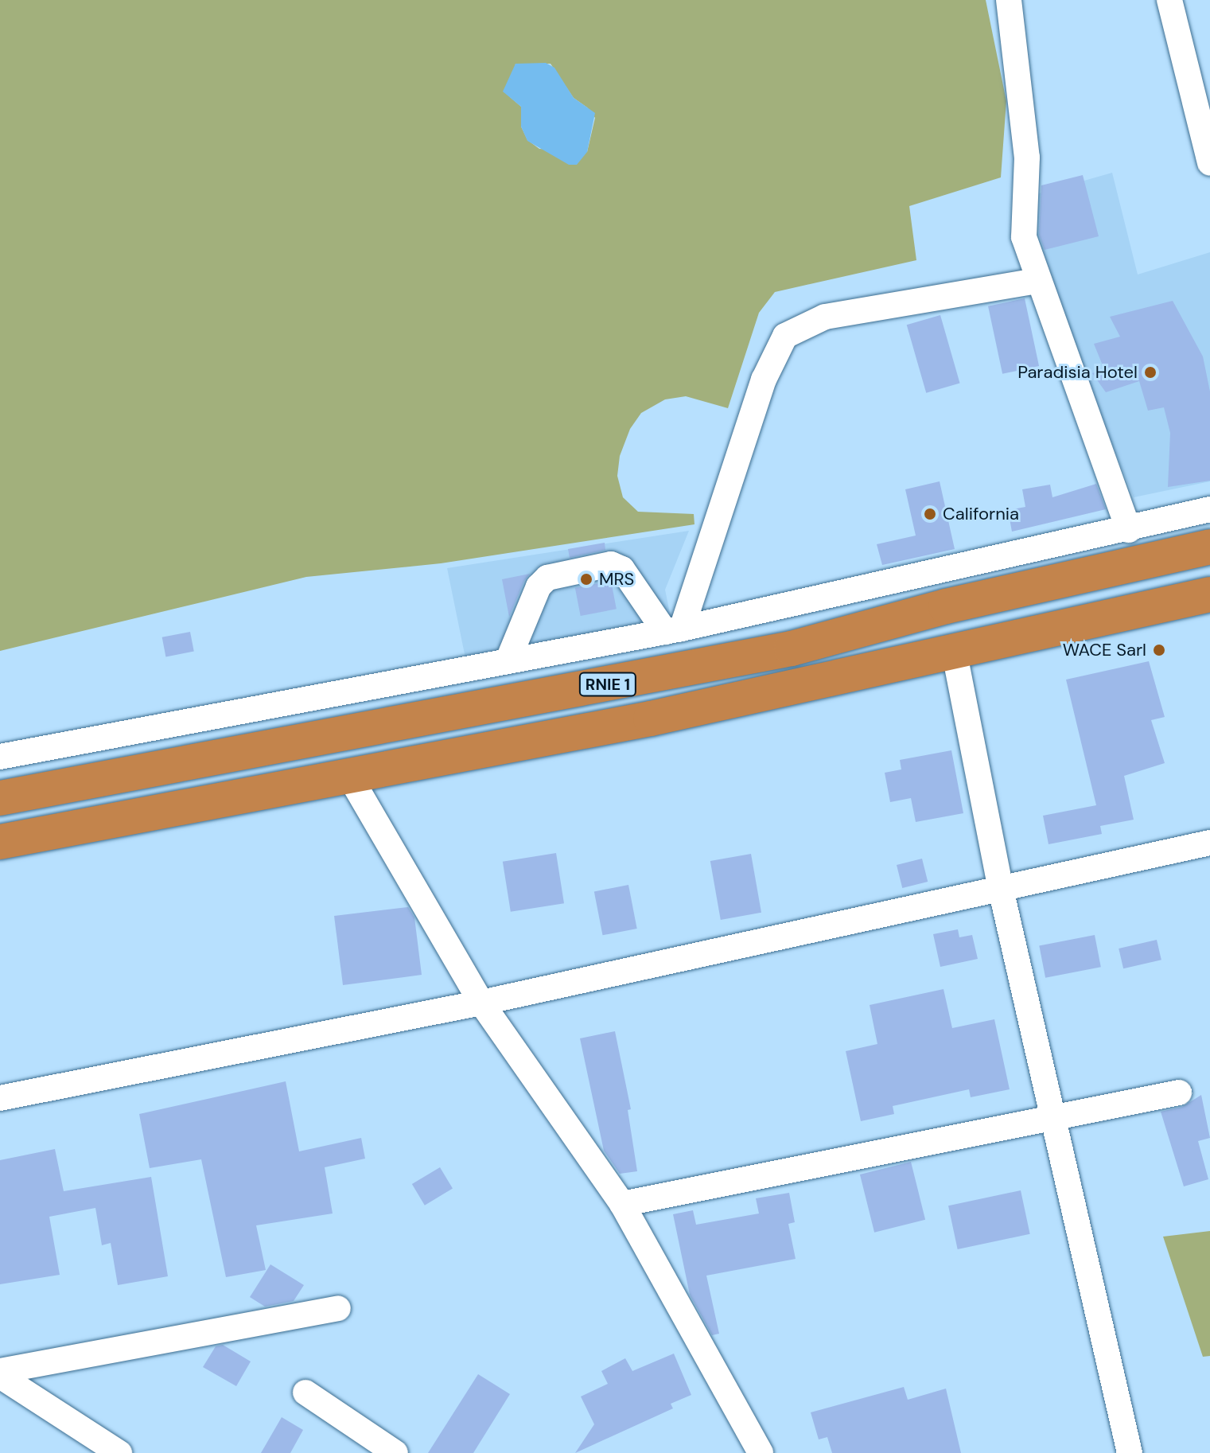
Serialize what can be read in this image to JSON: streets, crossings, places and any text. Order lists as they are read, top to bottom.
{
  "streets": {
    "highway": ["RNIE 1"]
  },
  "places": [
    "Paradisia Hotel",
    "California",
    "MRS",
    "WACE Sarl"
  ]
}
